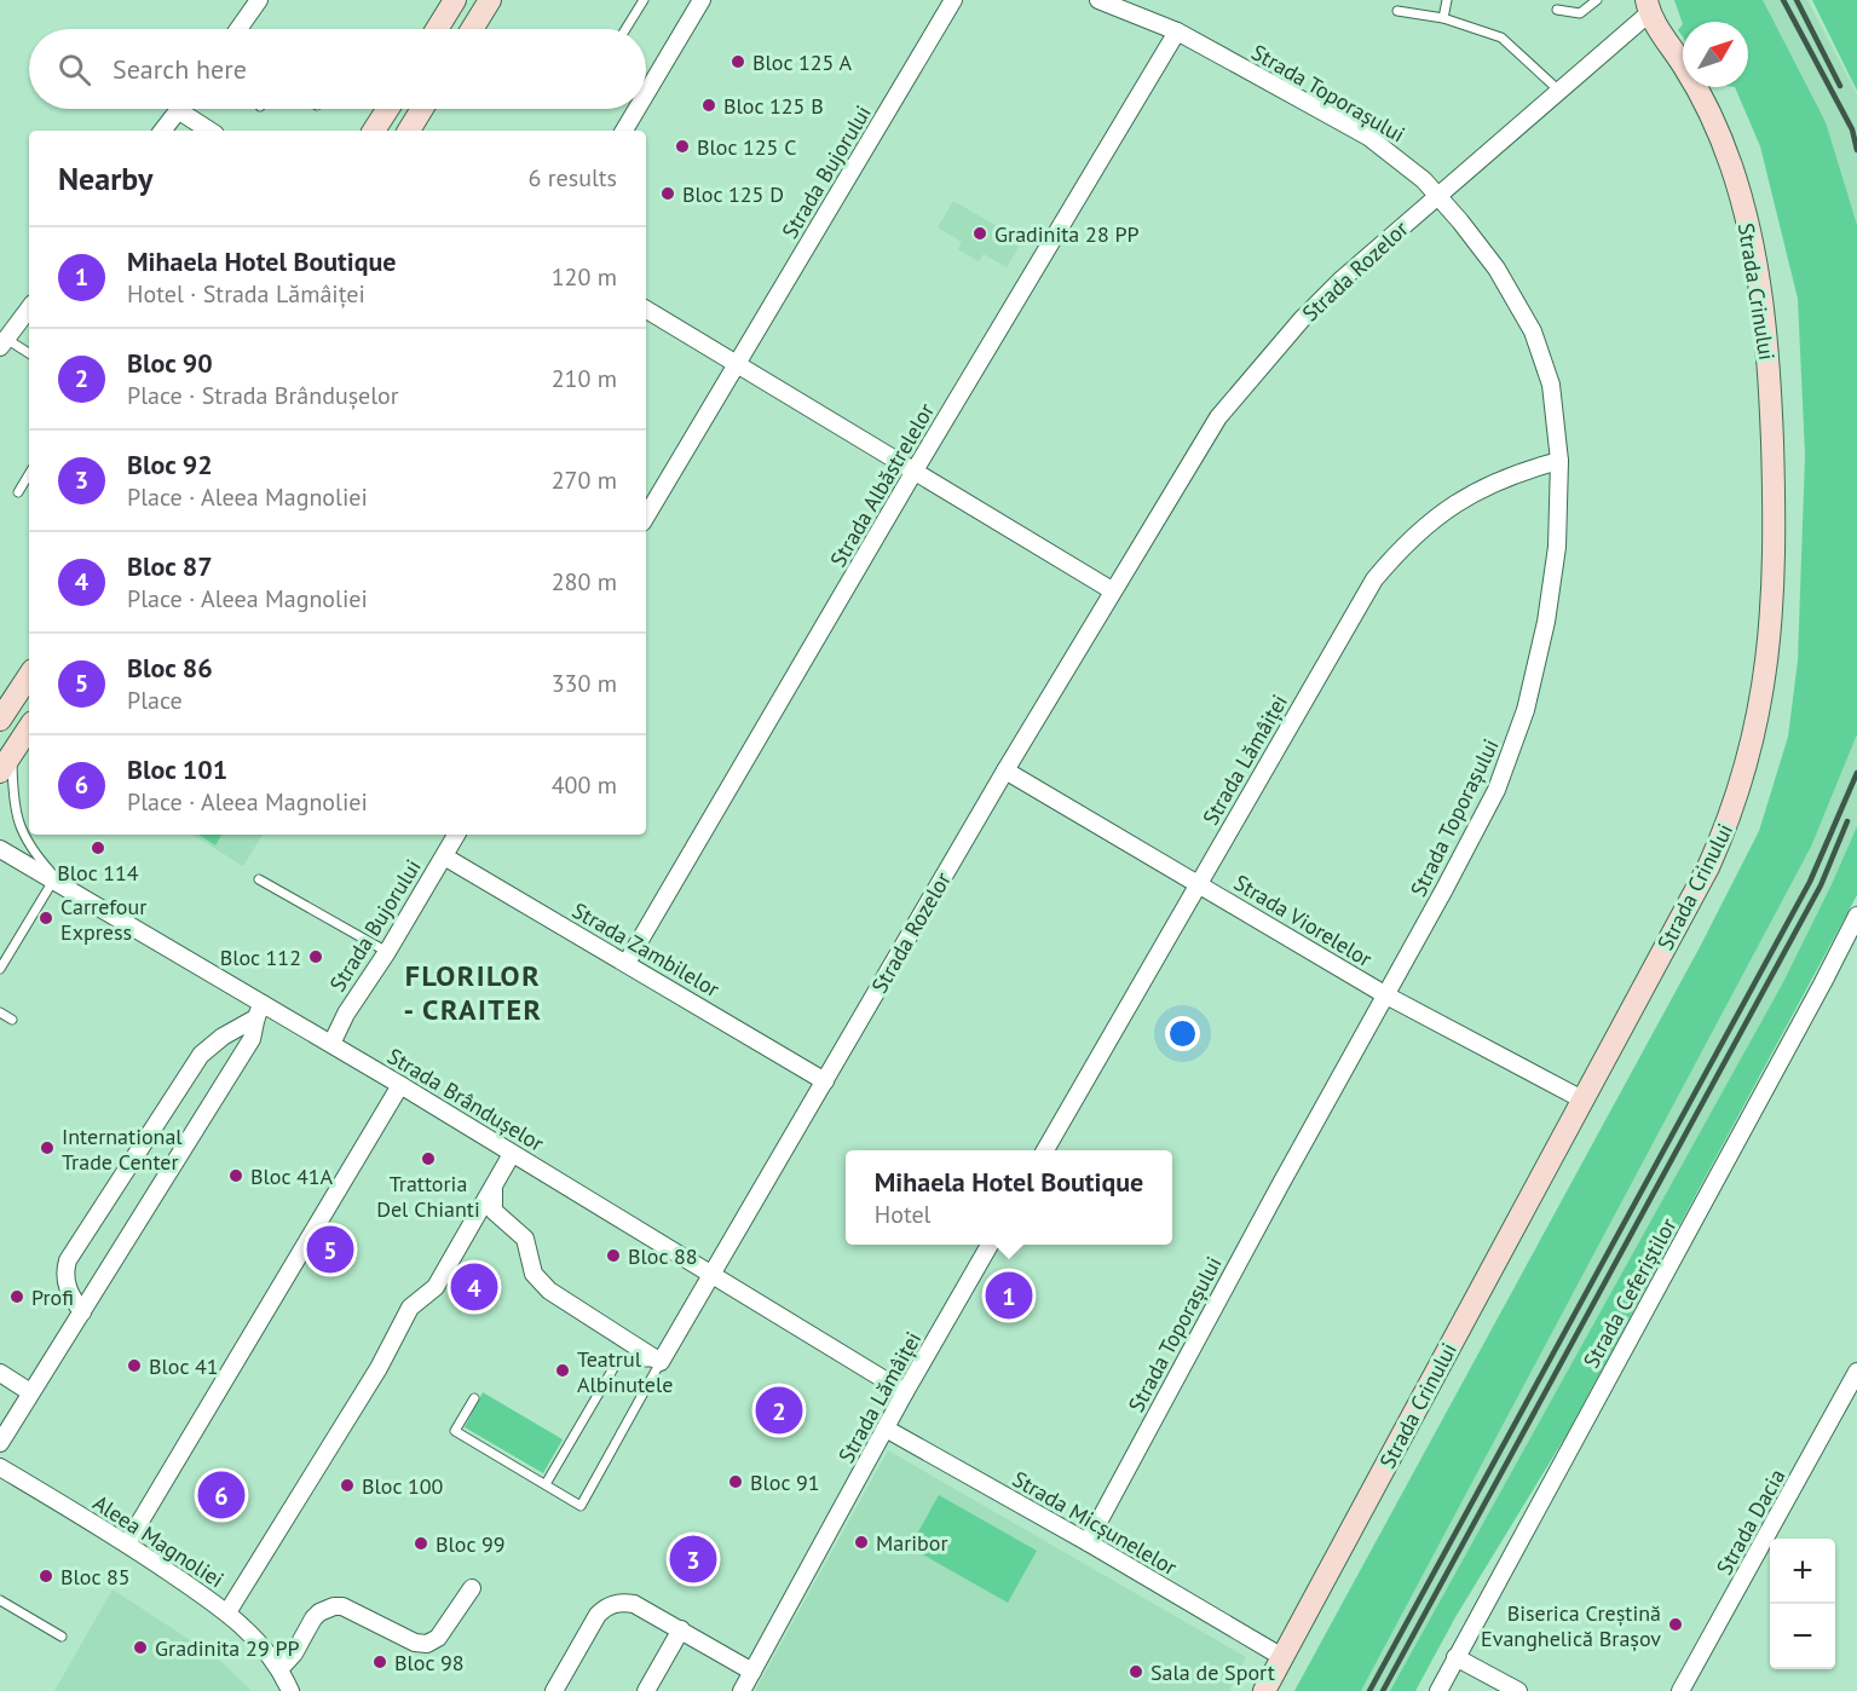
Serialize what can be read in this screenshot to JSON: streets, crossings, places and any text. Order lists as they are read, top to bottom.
{
  "streets": {
    "street": [
      "Strada Toporașului",
      "Strada Bujorului",
      "Strada Rozelor",
      "Strada Crinului",
      "Strada Albăstrelelor",
      "Strada Lămâiței",
      "Strada Viorelelor",
      "Strada Zambilelor",
      "Strada Brândușelor",
      "Strada Ceferiștilor",
      "Strada Dacia",
      "Strada Micșunelelor",
      "Aleea Magnoliei"
    ]
  },
  "crossings": [
    ["Strada Toporașului", "Strada Rozelor"],
    ["Strada Toporașului", "Strada Albăstrelelor"],
    ["Strada Toporașului", "Strada Lămâiței"],
    ["Strada Toporașului", "Strada Viorelelor"],
    ["Strada Toporașului", "Strada Micșunelelor"],
    ["Strada Bujorului", "Strada Zambilelor"],
    ["Strada Bujorului", "Strada Brândușelor"],
    ["Strada Rozelor", "Strada Crinului"],
    ["Strada Rozelor", "Strada Viorelelor"],
    ["Strada Rozelor", "Strada Zambilelor"],
    ["Strada Rozelor", "Strada Brândușelor"],
    ["Strada Crinului", "Strada Viorelelor"],
    ["Strada Crinului", "Strada Micșunelelor"],
    ["Strada Albăstrelelor", "Strada Zambilelor"],
    ["Strada Lămâiței", "Strada Viorelelor"],
    ["Strada Lămâiței", "Strada Brândușelor"],
    ["Strada Lămâiței", "Strada Micșunelelor"]
  ],
  "districts": ["FLORILOR - CRAITER"],
  "places": [
    "Bloc 125 A",
    "Bloc 125 B",
    "Bloc 125 C",
    "Bloc 125 D",
    "Gradinita 28 PP",
    "Bloc 114",
    "Carrefour Express",
    "Bloc 112",
    "International Trade Center",
    "Trattoria Del Chianti",
    "Bloc 41A",
    "Bloc 88",
    "Profi",
    "Bloc 41",
    "Teatrul Albinutele",
    "Bloc 91",
    "Bloc 100",
    "Maribor",
    "Bloc 99",
    "Bloc 85",
    "Biserica Creștină Evanghelică Brașov",
    "Gradinita 29 PP",
    "Bloc 98",
    "Sala de Sport"
  ],
  "north": "top right",
  "page": {
    "search": "Search here",
    "heading": ["Nearby", "6 results"],
    "list": [
      {
        "mark": "1",
        "name": "Mihaela Hotel Boutique",
        "note": "Hotel · Strada Lămâiței",
        "value": "120 m"
      },
      {
        "mark": "2",
        "name": "Bloc 90",
        "note": "Place · Strada Brândușelor",
        "value": "210 m"
      },
      {
        "mark": "3",
        "name": "Bloc 92",
        "note": "Place · Aleea Magnoliei",
        "value": "270 m"
      },
      {
        "mark": "4",
        "name": "Bloc 87",
        "note": "Place · Aleea Magnoliei",
        "value": "280 m"
      },
      {
        "mark": "5",
        "name": "Bloc 86",
        "note": "Place",
        "value": "330 m"
      },
      {
        "mark": "6",
        "name": "Bloc 101",
        "note": "Place · Aleea Magnoliei",
        "value": "400 m"
      }
    ],
    "popup": ["Mihaela Hotel Boutique", "Hotel"],
    "pins": [
      "5",
      "4",
      "1",
      "2",
      "6",
      "3"
    ],
    "map_buttons": ["+", "−"]
  }
}
